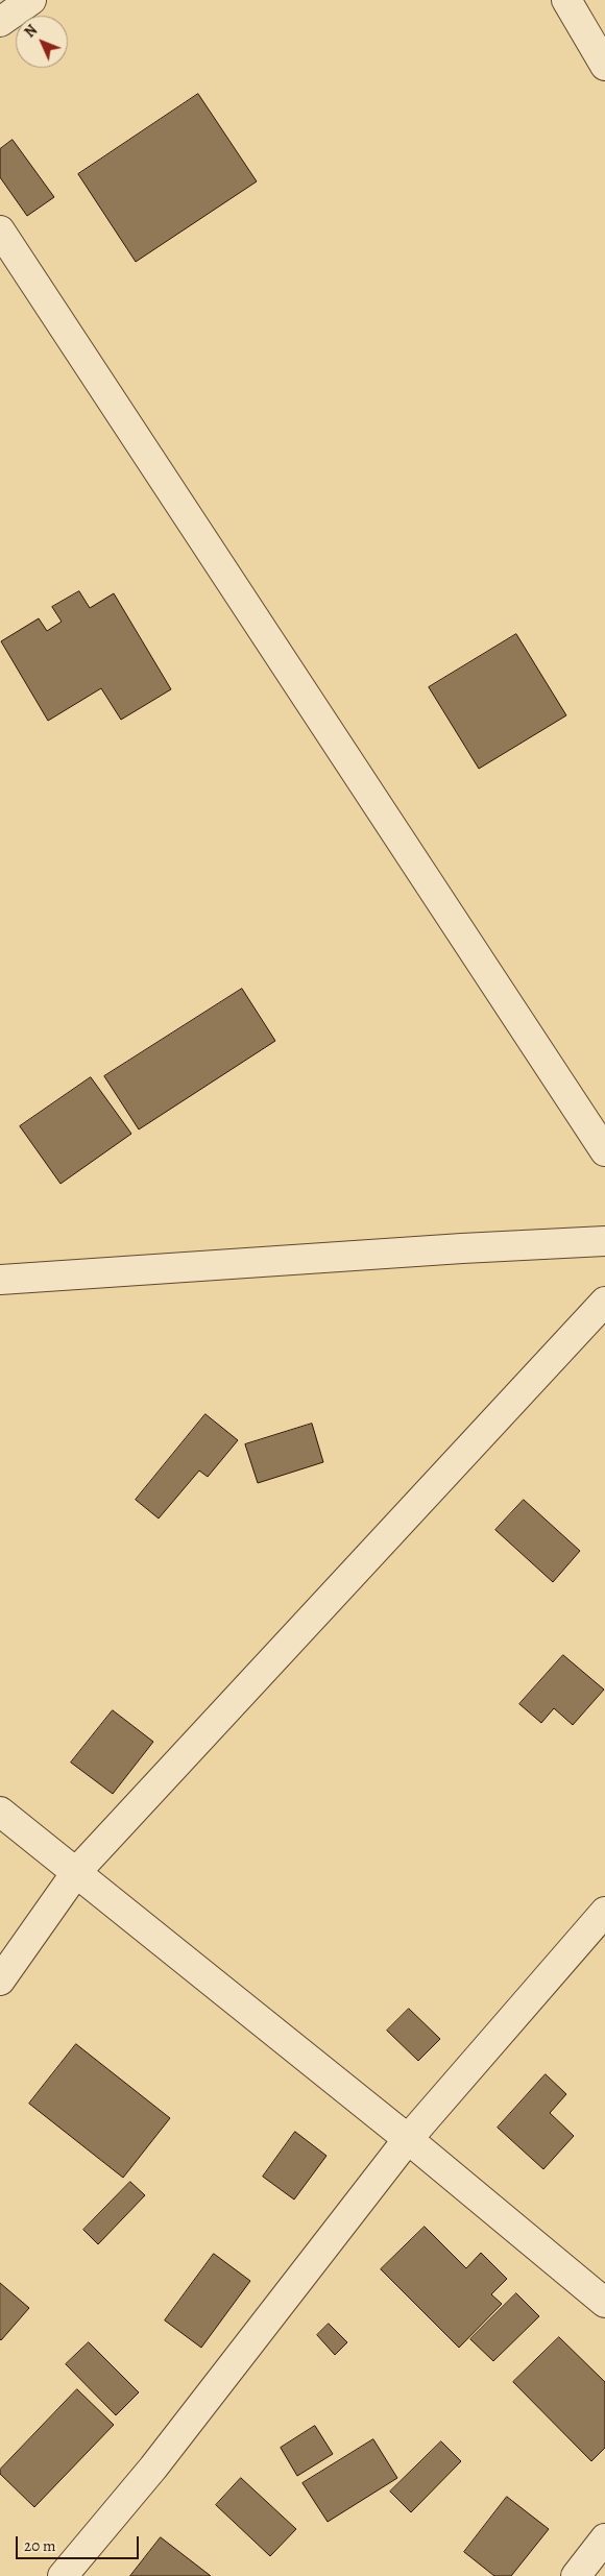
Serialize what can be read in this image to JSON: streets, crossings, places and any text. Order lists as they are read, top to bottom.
{
  "scale_bar": "20 m",
  "north": "top left"
}
